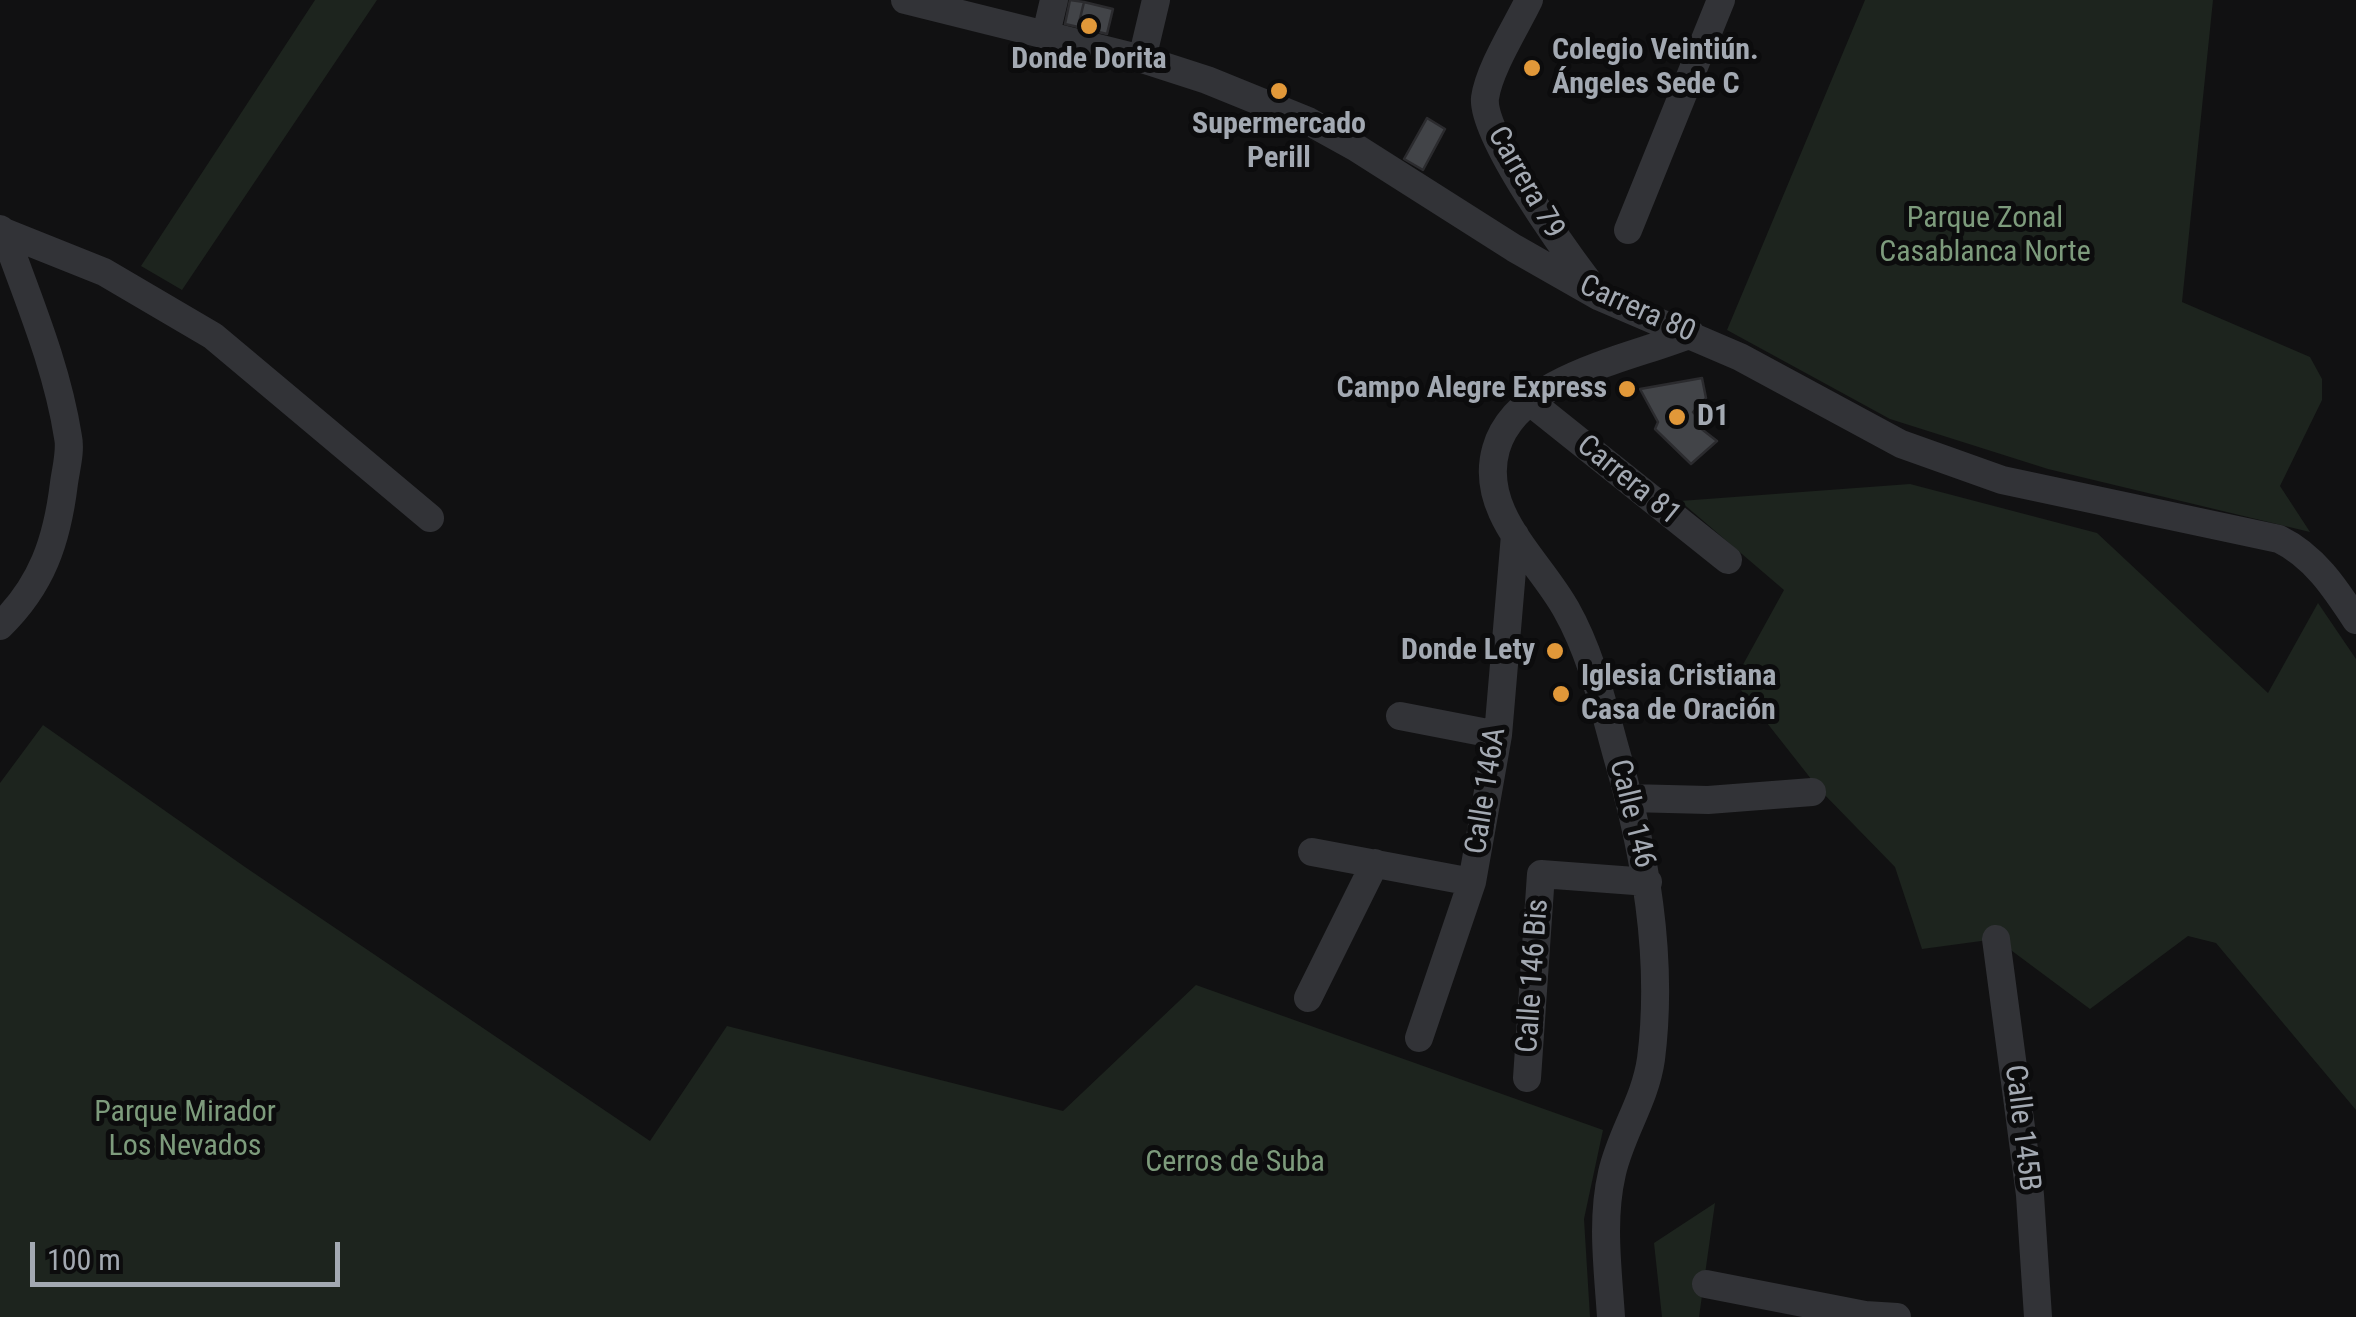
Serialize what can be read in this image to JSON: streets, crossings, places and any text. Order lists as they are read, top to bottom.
{
  "streets": {
    "street": [
      "Carrera 79",
      "Carrera 80",
      "Carrera 81",
      "Calle 146A",
      "Calle 146",
      "Calle 146 Bis",
      "Calle 145B"
    ]
  },
  "crossings": [
    ["Carrera 79", "Carrera 80"],
    ["Carrera 80", "Calle 146"],
    ["Carrera 81", "Calle 146"],
    ["Calle 146A", "Calle 146"],
    ["Calle 146", "Calle 146 Bis"]
  ],
  "parks": ["Parque Zonal Casablanca Norte", "Parque Mirador Los Nevados", "Cerros de Suba"],
  "places": [
    "Donde Dorita",
    "Colegio Veintiún. Ángeles Sede C",
    "Supermercado Perill",
    "Campo Alegre Express",
    "D1",
    "Donde Lety",
    "Iglesia Cristiana Casa de Oración"
  ],
  "scale_bar": "100 m"
}
